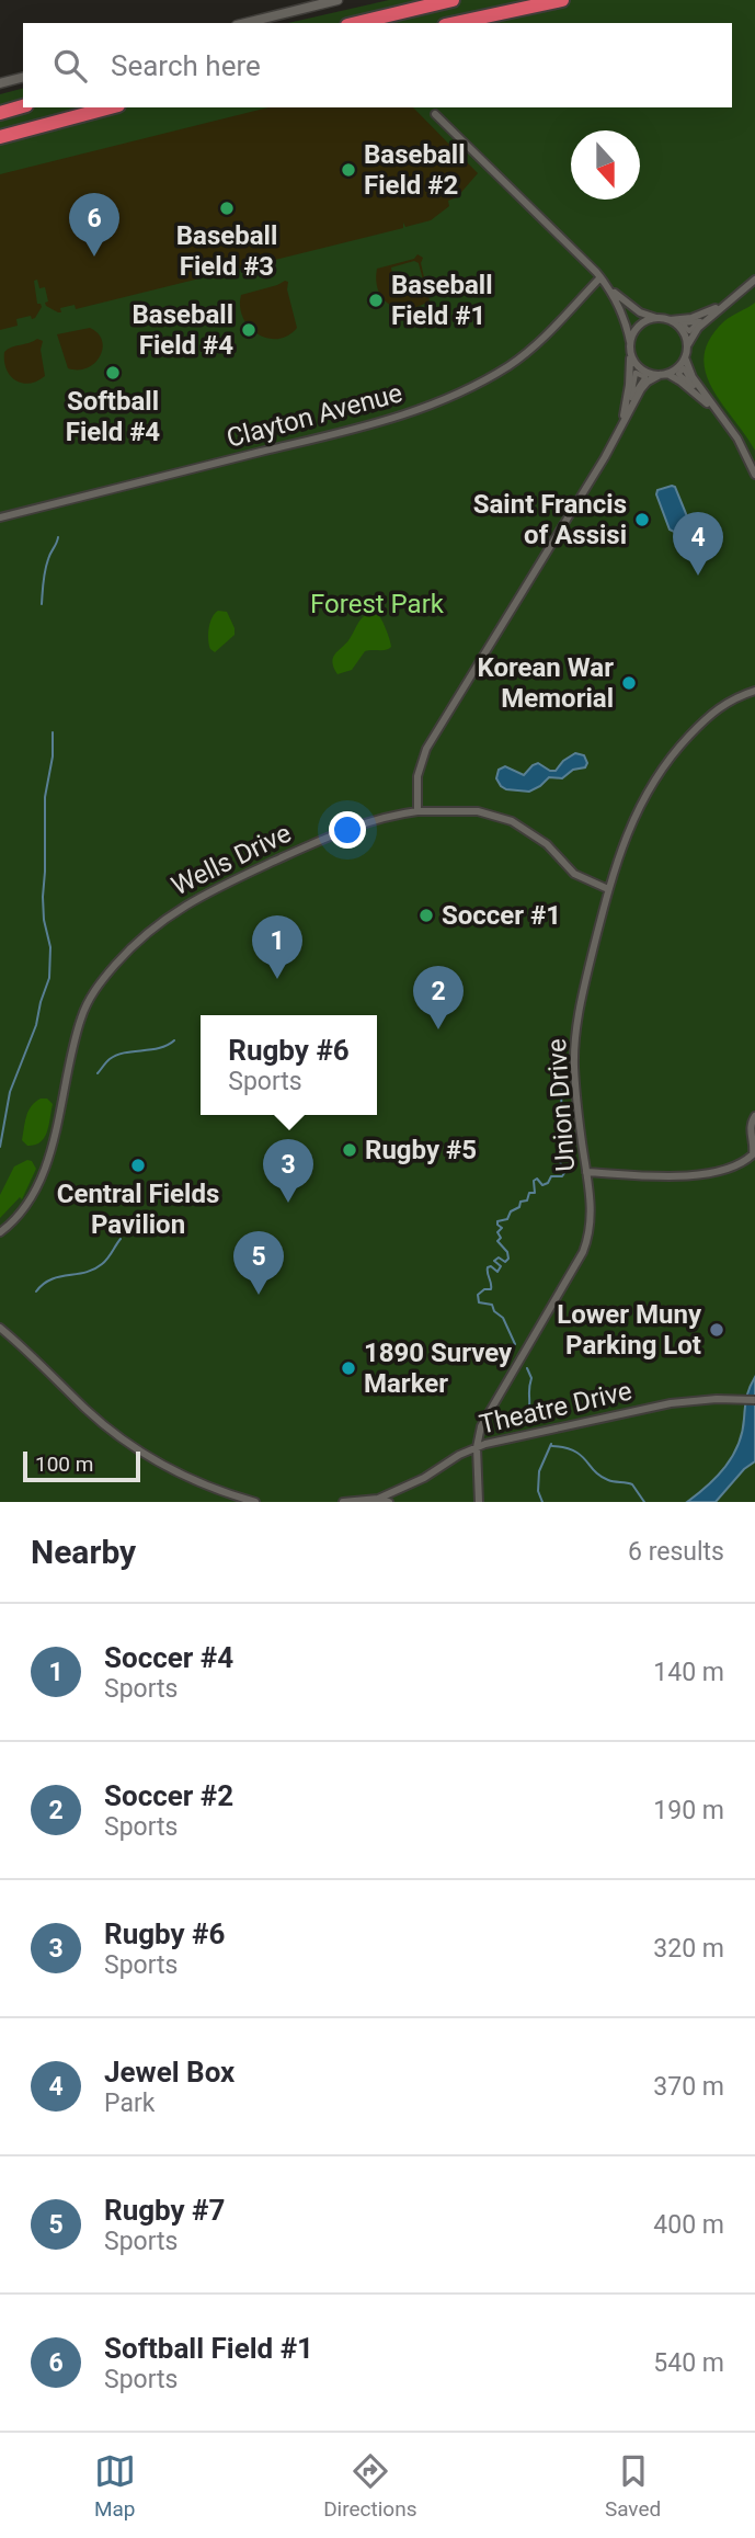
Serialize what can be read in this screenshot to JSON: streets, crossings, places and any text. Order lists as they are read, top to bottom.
{
  "streets": {
    "street": [
      "Clayton Avenue",
      "Wells Drive",
      "Union Drive",
      "Theatre Drive"
    ]
  },
  "crossings": [
    ["Wells Drive", "Union Drive"],
    ["Union Drive", "Theatre Drive"]
  ],
  "parks": ["Forest Park"],
  "places": [
    "Baseball Field #2",
    "Baseball Field #3",
    "Baseball Field #1",
    "Baseball Field #4",
    "Softball Field #4",
    "Saint Francis of Assisi",
    "Korean War Memorial",
    "Soccer #1",
    "Rugby #5",
    "Central Fields Pavilion",
    "Lower Muny Parking Lot",
    "1890 Survey Marker"
  ],
  "scale_bar": "100 m",
  "north": "bottom",
  "page": {
    "search": "Search here",
    "pins": [
      "6",
      "4",
      "1",
      "2",
      "3",
      "5"
    ],
    "popup": ["Rugby #6", "Sports"],
    "scale": "100 m",
    "heading": ["Nearby", "6 results"],
    "list": [
      {
        "mark": "1",
        "name": "Soccer #4",
        "note": "Sports",
        "value": "140 m"
      },
      {
        "mark": "2",
        "name": "Soccer #2",
        "note": "Sports",
        "value": "190 m"
      },
      {
        "mark": "3",
        "name": "Rugby #6",
        "note": "Sports",
        "value": "320 m"
      },
      {
        "mark": "4",
        "name": "Jewel Box",
        "note": "Park",
        "value": "370 m"
      },
      {
        "mark": "5",
        "name": "Rugby #7",
        "note": "Sports",
        "value": "400 m"
      },
      {
        "mark": "6",
        "name": "Softball Field #1",
        "note": "Sports",
        "value": "540 m"
      }
    ],
    "nav": ["Map", "Directions", "Saved"]
  }
}
